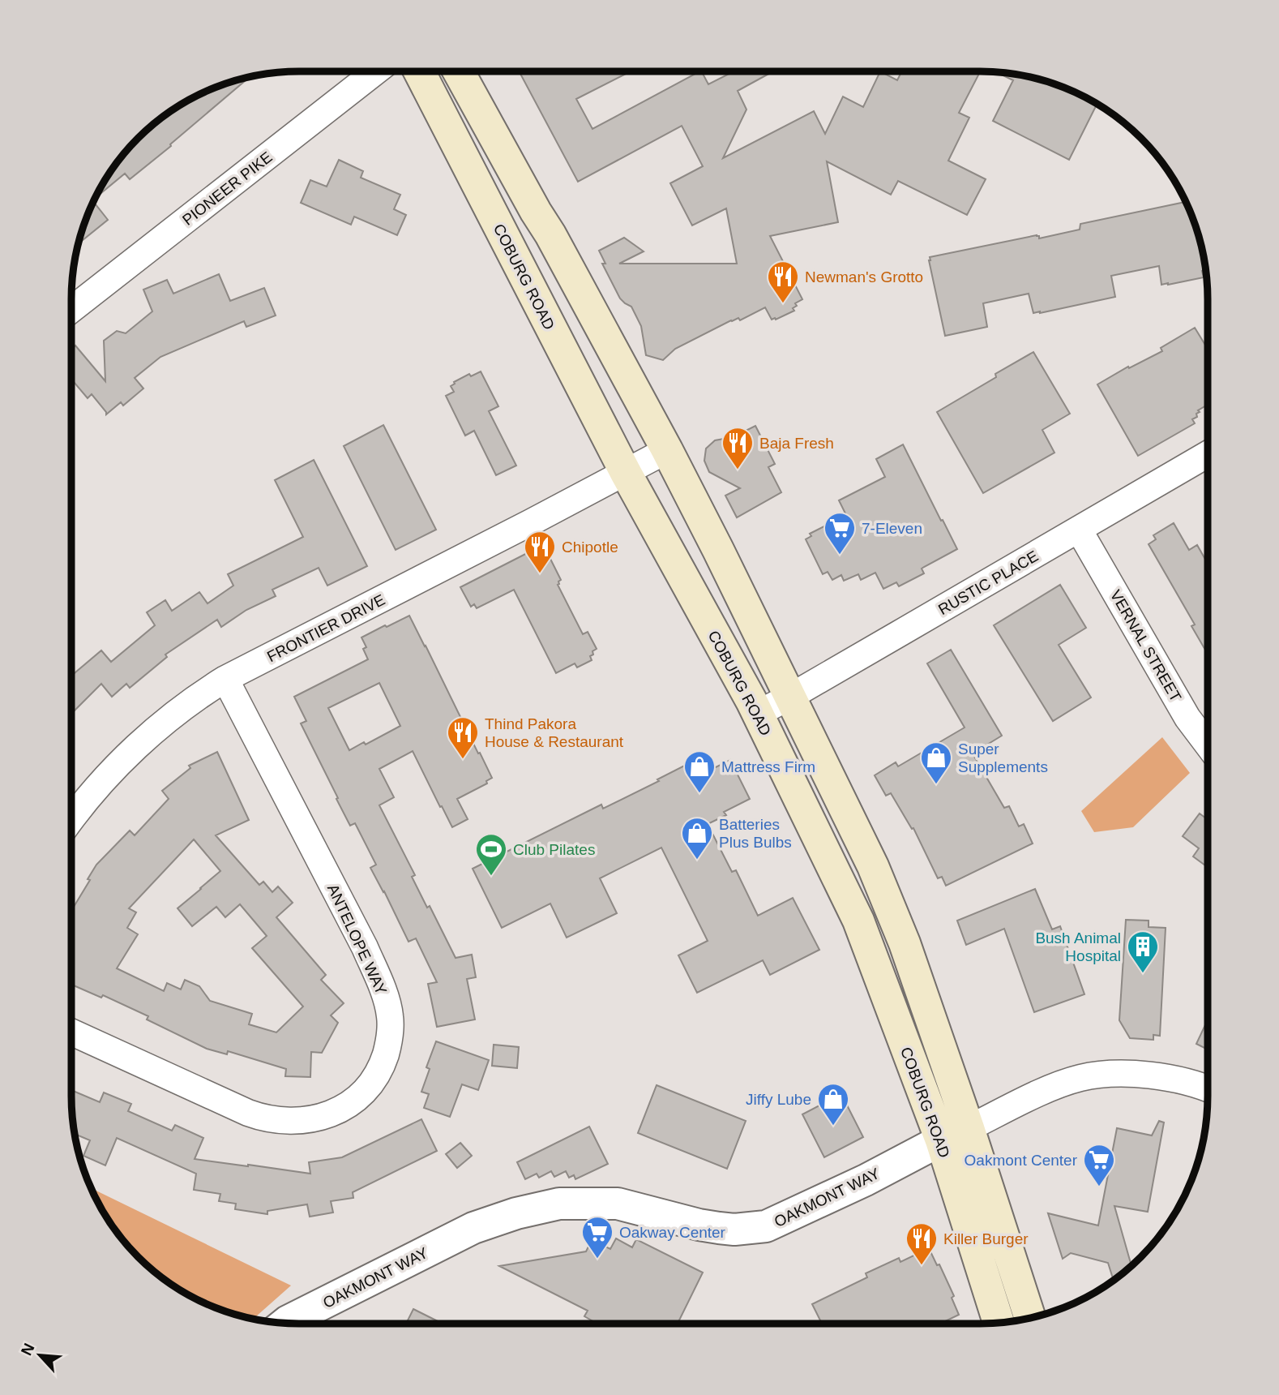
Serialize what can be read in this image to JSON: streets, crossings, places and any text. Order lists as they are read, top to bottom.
{
  "streets": {
    "main road": ["COBURG ROAD"],
    "street": [
      "PIONEER PIKE",
      "RUSTIC PLACE",
      "FRONTIER DRIVE",
      "VERNAL STREET",
      "ANTELOPE WAY",
      "OAKMONT WAY"
    ]
  },
  "crossings": [
    ["COBURG ROAD", "RUSTIC PLACE"],
    ["COBURG ROAD", "FRONTIER DRIVE"],
    ["COBURG ROAD", "OAKMONT WAY"],
    ["RUSTIC PLACE", "VERNAL STREET"],
    ["FRONTIER DRIVE", "ANTELOPE WAY"]
  ],
  "places": {
    "restaurant": [
      "Newman's Grotto",
      "Baja Fresh",
      "Chipotle",
      "Thind Pakora House & Restaurant",
      "Killer Burger"
    ],
    "supermarket": ["7-Eleven", "Oakmont Center", "Oakway Center"],
    "shop": [
      "Super Supplements",
      "Mattress Firm",
      "Batteries Plus Bulbs",
      "Jiffy Lube"
    ],
    "sports": ["Club Pilates"],
    "building": ["Bush Animal Hospital"]
  },
  "north": "top left"
}
